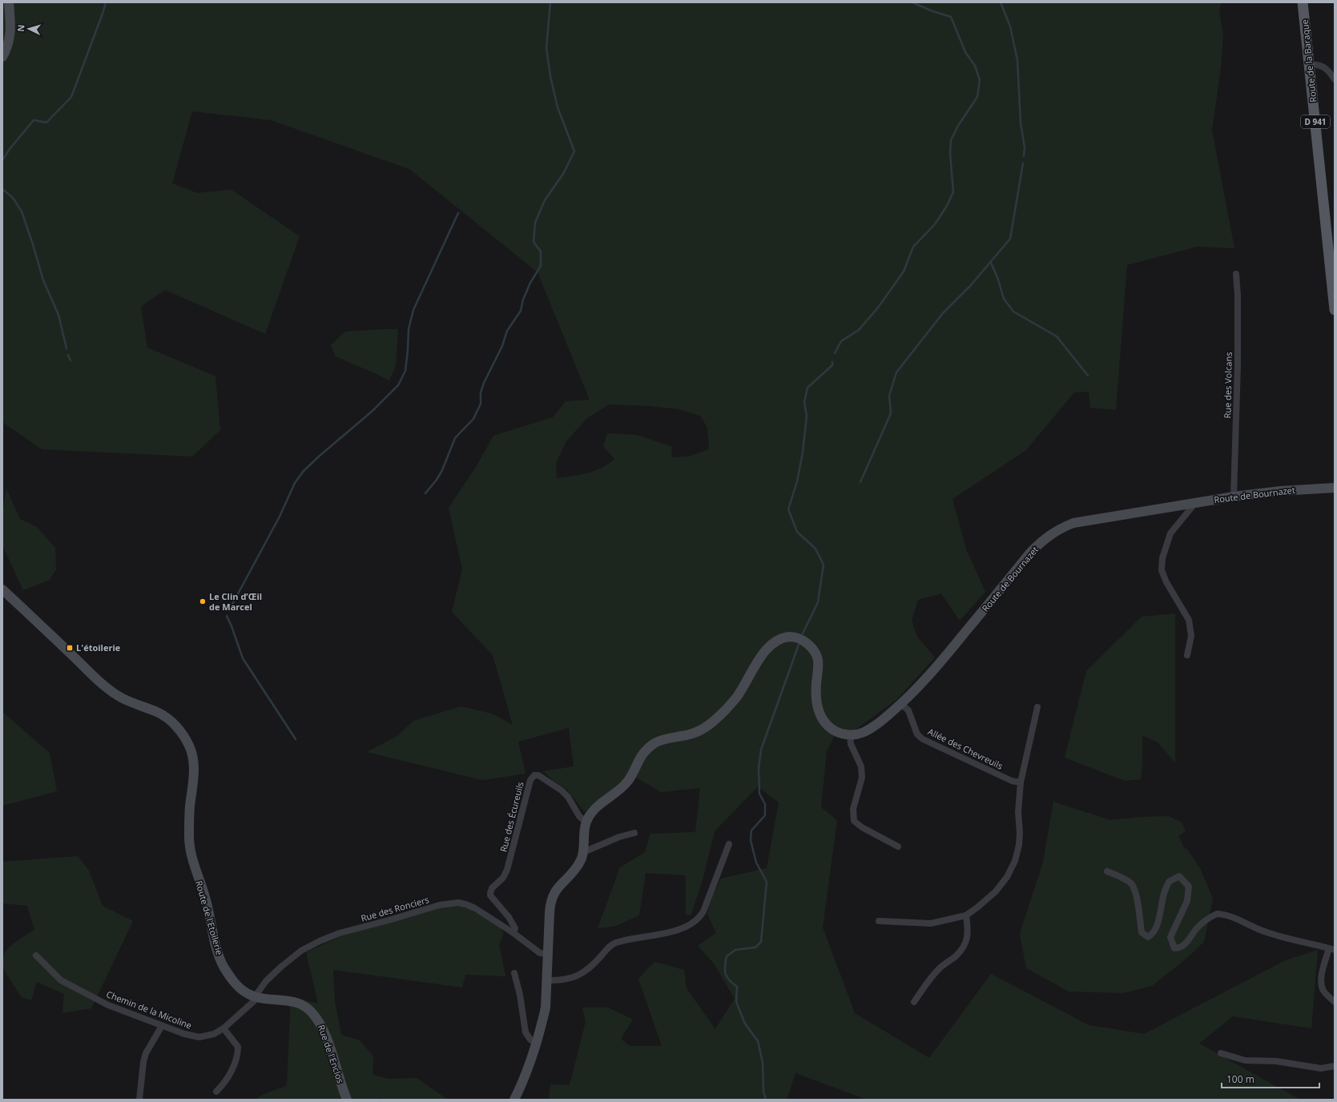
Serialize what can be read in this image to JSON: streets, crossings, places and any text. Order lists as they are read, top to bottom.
{
  "streets": {
    "main road": ["Route de la Baraque", "D 941"],
    "street": [
      "Rue des Volcans",
      "Route de Bournazet",
      "Allée des Chevreuils",
      "Rue des Écureuils",
      "Rue des Ronciers",
      "Route de l'Etoilerie",
      "Chemin de la Micoline",
      "Rue de l'Enclos"
    ]
  },
  "crossings": [
    ["Rue des Volcans", "Route de Bournazet"],
    ["Route de Bournazet", "Allée des Chevreuils"],
    ["Route de Bournazet", "Rue des Écureuils"],
    ["Rue des Écureuils", "Rue des Ronciers"],
    ["Rue des Ronciers", "Route de l'Etoilerie"],
    ["Rue des Ronciers", "Chemin de la Micoline"],
    ["Rue des Ronciers", "Rue de l'Enclos"],
    ["Route de l'Etoilerie", "Chemin de la Micoline"],
    ["Route de l'Etoilerie", "Rue de l'Enclos"],
    ["Chemin de la Micoline", "Rue de l'Enclos"]
  ],
  "places": {
    "other": ["Le Clin d’Œil de Marcel"],
    "transit": ["L'étoilerie"]
  },
  "scale_bar": "100 m",
  "north": "left"
}
